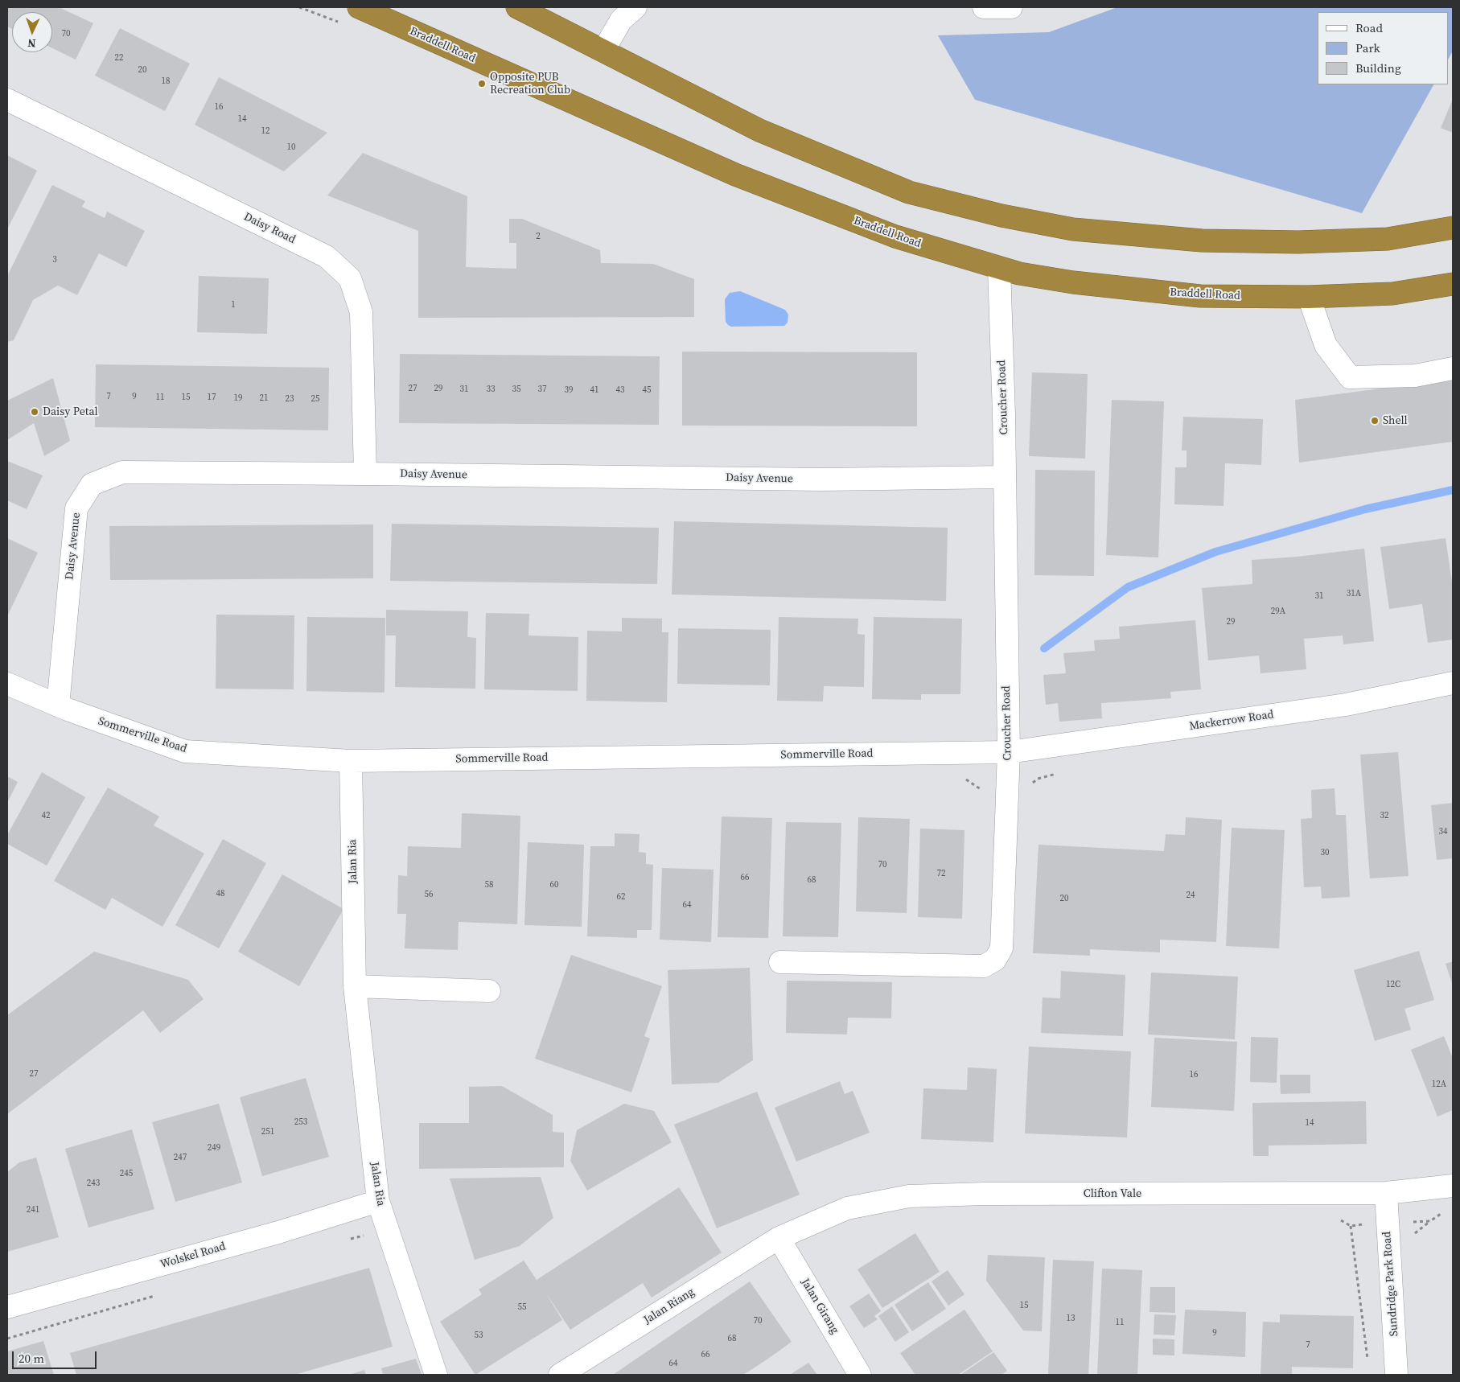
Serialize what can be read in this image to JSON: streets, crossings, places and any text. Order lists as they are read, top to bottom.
{
  "streets": {
    "highway": ["Braddell Road"],
    "street": [
      "Daisy Road",
      "Croucher Road",
      "Daisy Avenue",
      "Mackerrow Road",
      "Sommerville Road",
      "Jalan Ria",
      "Clifton Vale",
      "Wolskel Road",
      "Sundridge Park Road",
      "Jalan Riang",
      "Jalan Girang"
    ]
  },
  "crossings": [
    ["Braddell Road", "Croucher Road"],
    ["Daisy Road", "Daisy Avenue"],
    ["Croucher Road", "Daisy Avenue"],
    ["Croucher Road", "Mackerrow Road"],
    ["Croucher Road", "Sommerville Road"],
    ["Daisy Avenue", "Sommerville Road"],
    ["Mackerrow Road", "Sommerville Road"],
    ["Sommerville Road", "Jalan Ria"],
    ["Jalan Ria", "Wolskel Road"],
    ["Clifton Vale", "Sundridge Park Road"],
    ["Clifton Vale", "Jalan Riang"],
    ["Clifton Vale", "Jalan Girang"],
    ["Jalan Riang", "Jalan Girang"]
  ],
  "places": ["Opposite PUB Recreation Club", "Daisy Petal", "Shell"],
  "house_numbers": [
    "70",
    "22",
    "20",
    "18",
    "16",
    "14",
    "12",
    "10",
    "2",
    "3",
    "1",
    "27",
    "29",
    "31",
    "33",
    "35",
    "37",
    "39",
    "41",
    "43",
    "45",
    "7",
    "9",
    "11",
    "15",
    "17",
    "19",
    "21",
    "23",
    "25",
    "31A",
    "31",
    "29A",
    "29",
    "42",
    "32",
    "34",
    "30",
    "70",
    "72",
    "66",
    "68",
    "58",
    "60",
    "48",
    "56",
    "24",
    "62",
    "20",
    "64",
    "12C",
    "27",
    "16",
    "12A",
    "253",
    "14",
    "251",
    "249",
    "247",
    "245",
    "243",
    "241",
    "15",
    "55",
    "13",
    "70",
    "11",
    "9",
    "53",
    "68",
    "7",
    "66",
    "64"
  ],
  "legend": ["Road", "Park", "Building"],
  "scale_bar": "20 m",
  "north": "bottom"
}
